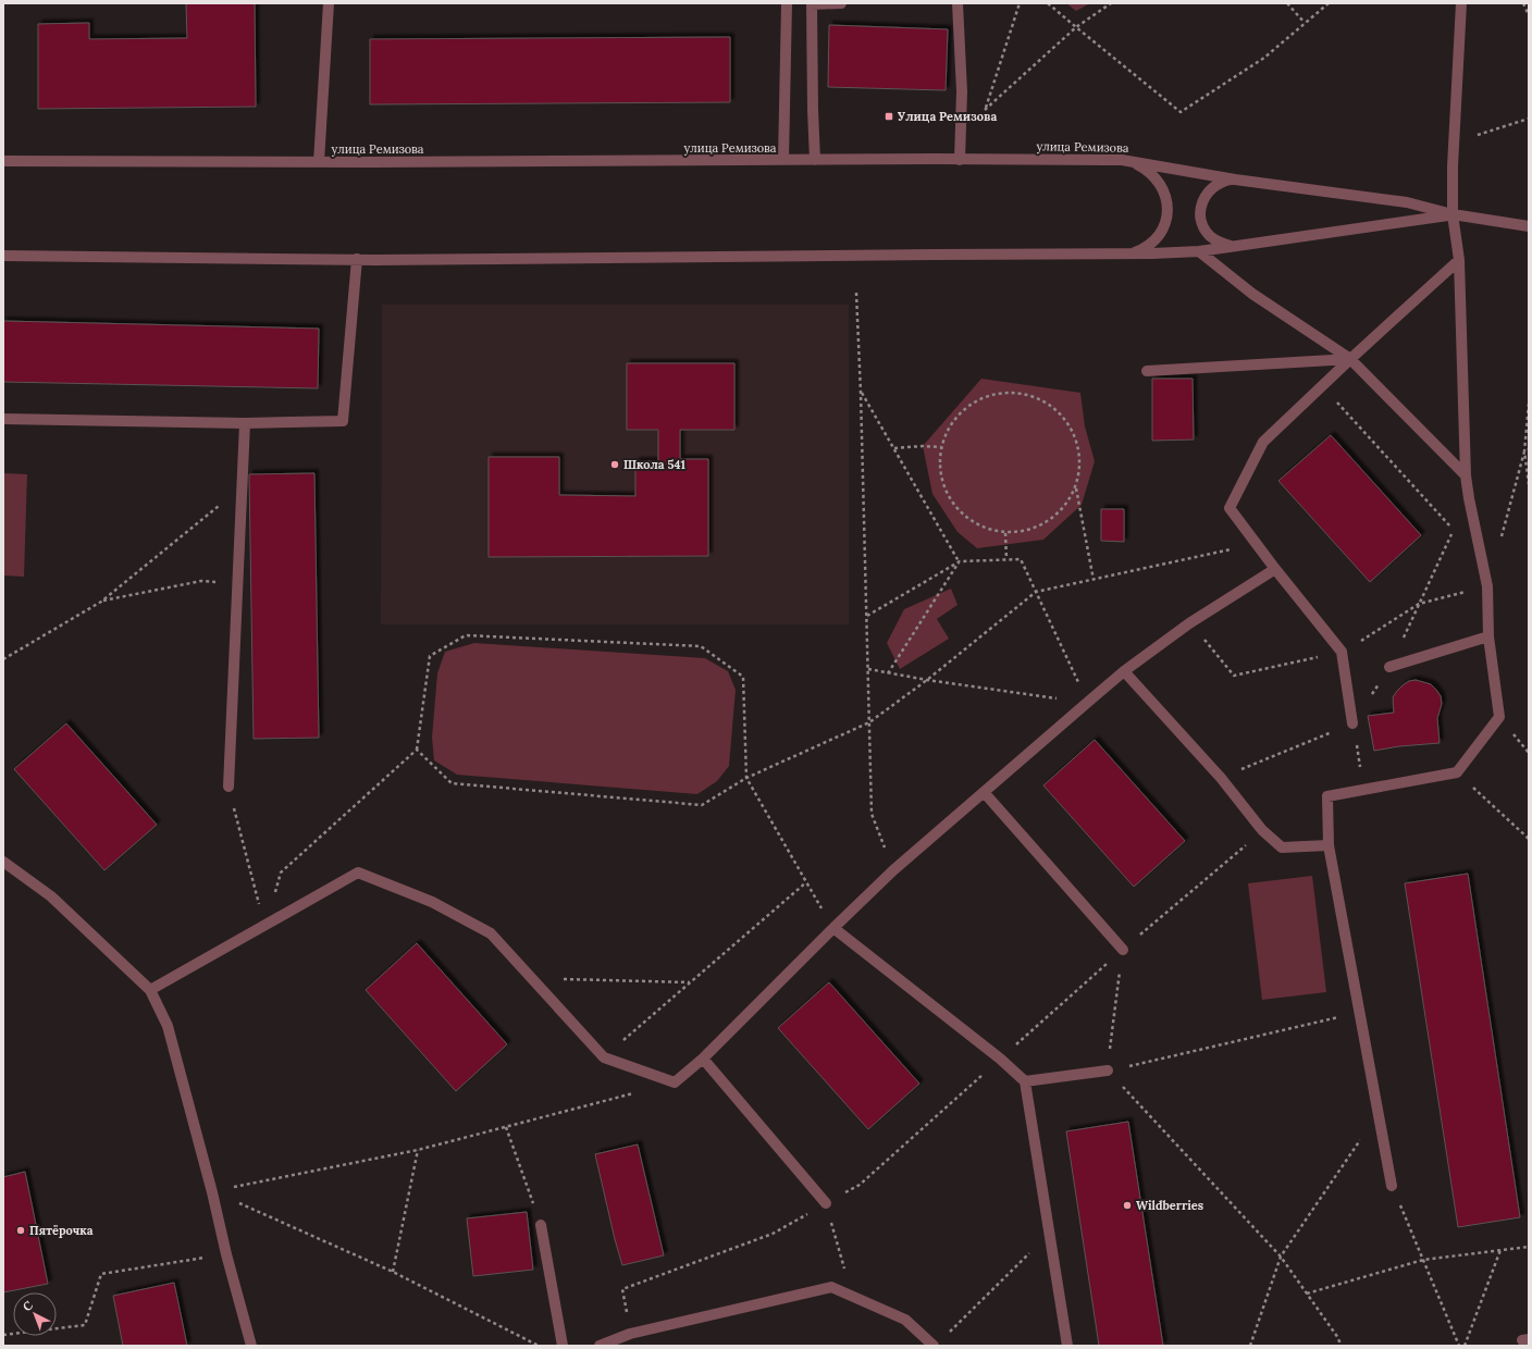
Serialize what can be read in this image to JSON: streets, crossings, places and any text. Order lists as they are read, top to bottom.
{
  "streets": {
    "street": ["улица Ремизова"]
  },
  "places": {
    "transit": ["Улица Ремизова"],
    "other": ["Школа 541", "Wildberries", "Пятёрочка"]
  },
  "north": "top left"
}
